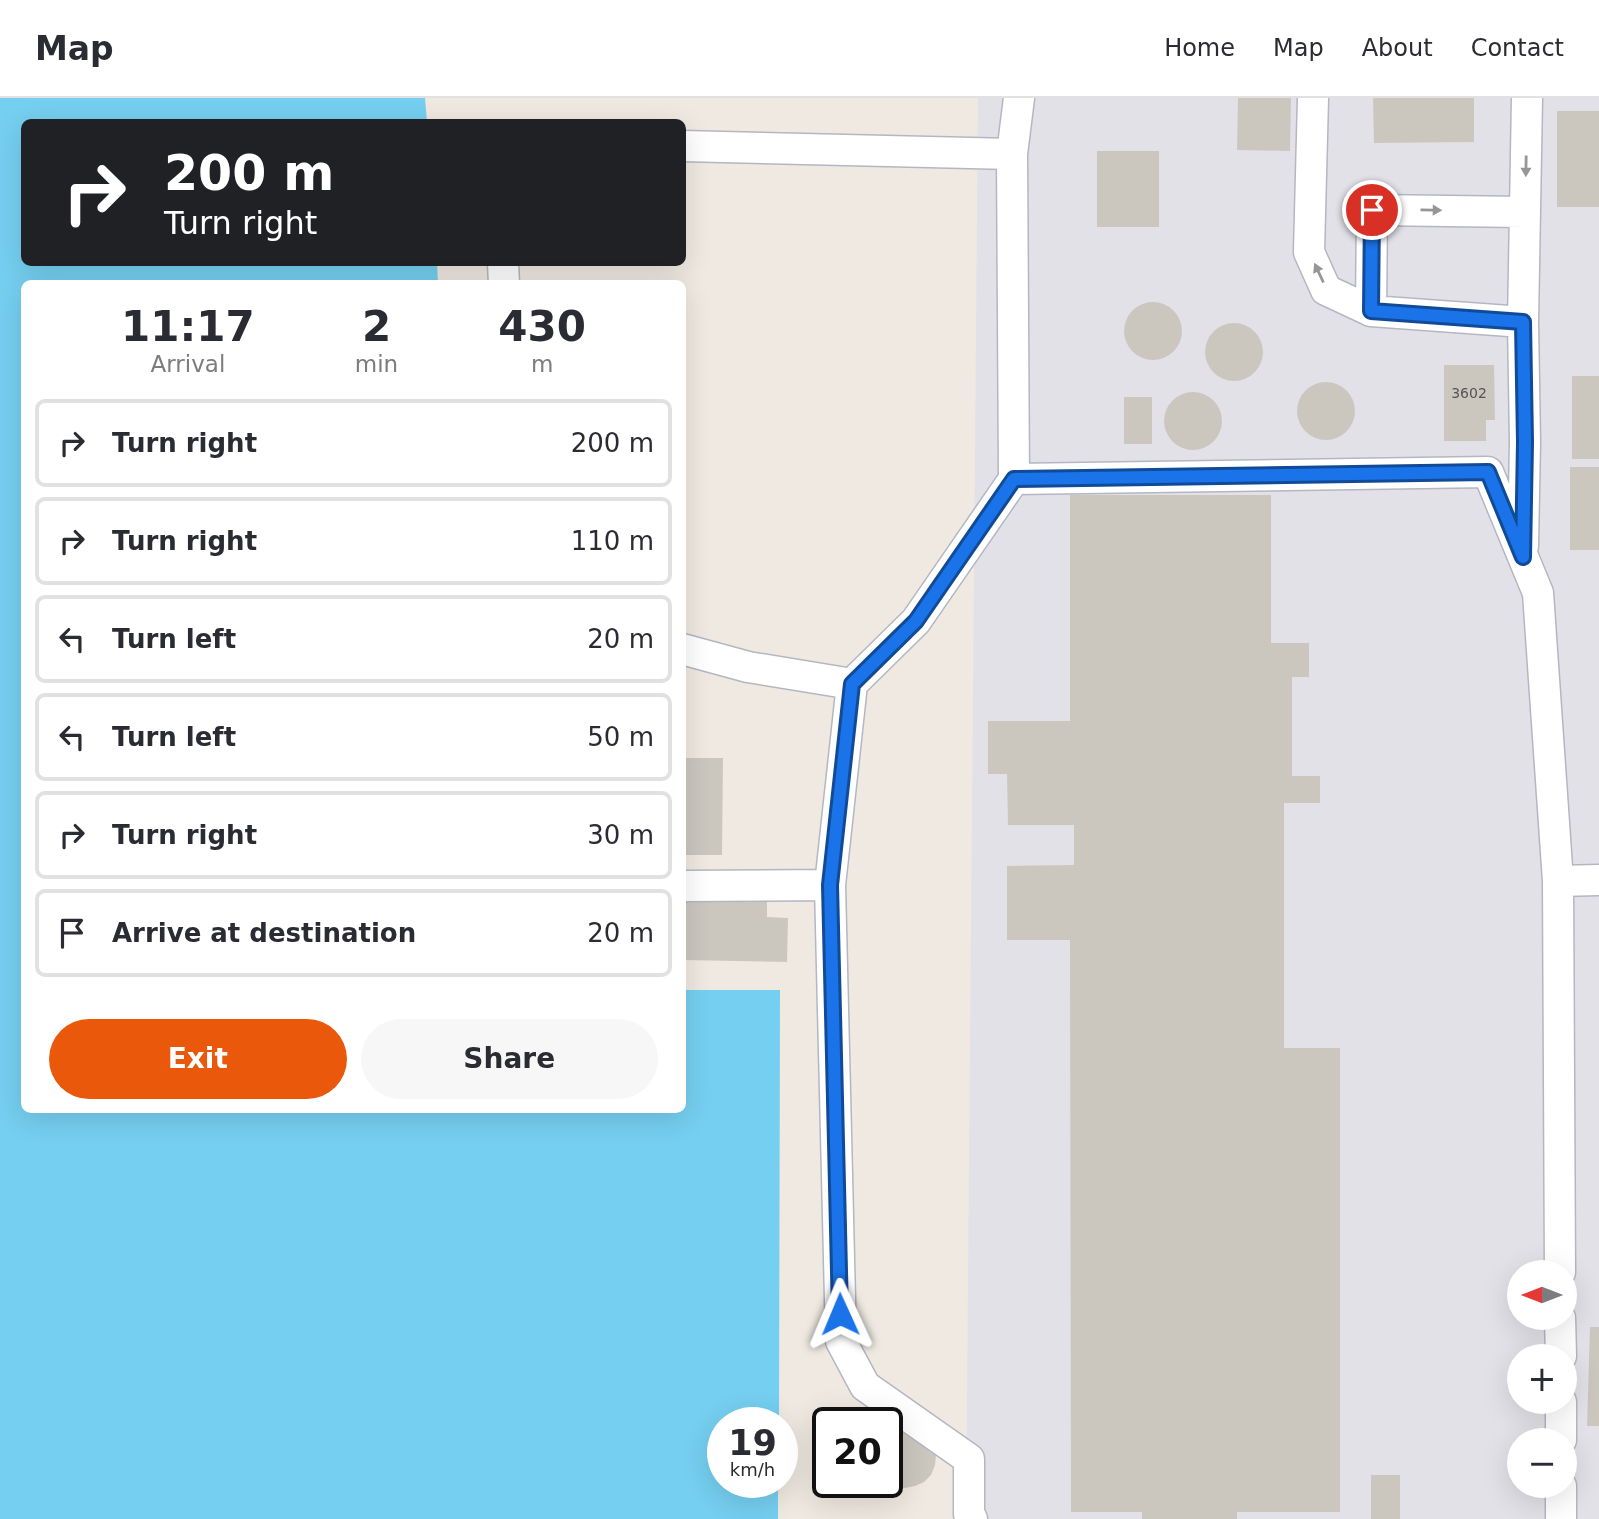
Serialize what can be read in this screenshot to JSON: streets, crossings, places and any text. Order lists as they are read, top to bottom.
{
  "house_numbers": ["3602"],
  "north": "left",
  "page": {
    "header": "Map",
    "nav": [
      "Home",
      "Map",
      "About",
      "Contact"
    ],
    "turn": ["200 m", "Turn right"],
    "eta": [
      "11:17",
      "Arrival",
      "2",
      "min",
      "430",
      "m"
    ],
    "list": [
      {
        "name": "Turn right",
        "value": "200 m"
      },
      {
        "name": "Turn right",
        "value": "110 m"
      },
      {
        "name": "Turn left",
        "value": "20 m"
      },
      {
        "name": "Turn left",
        "value": "50 m"
      },
      {
        "name": "Turn right",
        "value": "30 m"
      },
      {
        "name": "Arrive at destination",
        "value": "20 m"
      }
    ],
    "buttons": ["Exit", "Share"],
    "map_buttons": ["+", "−"],
    "speed": "19 km/h",
    "limit": "20"
  }
}
